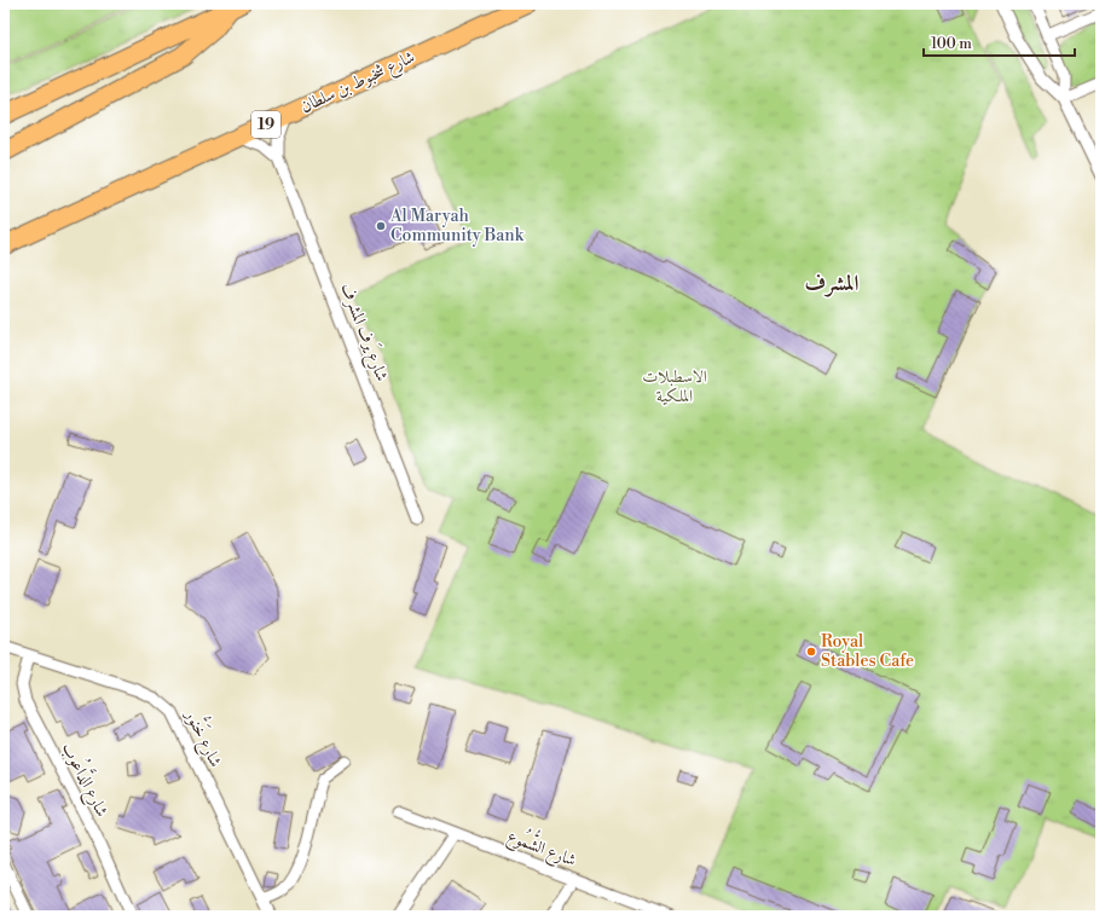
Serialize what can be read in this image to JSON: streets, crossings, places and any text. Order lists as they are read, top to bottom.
{
  "streets": {
    "main road": ["شارع شخبوط بن سلطان", "19"],
    "street": [
      "شارع يَرف المشرف",
      "شارع خَنُّور",
      "شارع الدَّاعُوب",
      "شارع الشُّمُوع"
    ]
  },
  "crossings": [
    ["شارع شخبوط بن سلطان", "شارع يَرف المشرف"],
    ["شارع خَنُّور", "شارع الدَّاعُوب"]
  ],
  "districts": ["المشرف"],
  "parks": ["الاسطبلات الملكية"],
  "places": ["Al Maryah Community Bank", "Royal Stables Cafe"],
  "scale_bar": "100 m"
}
